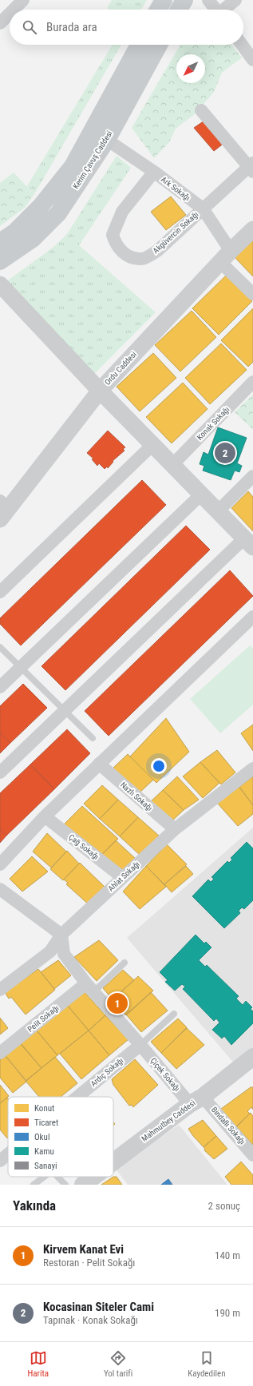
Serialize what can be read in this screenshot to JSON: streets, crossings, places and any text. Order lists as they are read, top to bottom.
{
  "streets": {
    "main road": ["Kerim Çavuş Caddesi", "Mahmutbey Caddesi"],
    "street": [
      "Ark Sokağı",
      "Akgüvercin Sokağı",
      "Ordu Caddesi",
      "Konak Sokağı",
      "Nazlı Sokağı",
      "Çağ Sokağı",
      "Ahlat Sokağı",
      "Pelit Sokağı",
      "Ardıç Sokağı",
      "Çiçek Sokağı",
      "Bindallı Sokağı"
    ]
  },
  "crossings": [
    ["Kerim Çavuş Caddesi", "Ark Sokağı"],
    ["Ark Sokağı", "Akgüvercin Sokağı"],
    ["Ark Sokağı", "Ordu Caddesi"],
    ["Nazlı Sokağı", "Ahlat Sokağı"],
    ["Çağ Sokağı", "Ahlat Sokağı"],
    ["Ahlat Sokağı", "Çiçek Sokağı"],
    ["Pelit Sokağı", "Çiçek Sokağı"],
    ["Ardıç Sokağı", "Çiçek Sokağı"],
    ["Çiçek Sokağı", "Mahmutbey Caddesi"],
    ["Çiçek Sokağı", "Bindallı Sokağı"],
    ["Mahmutbey Caddesi", "Bindallı Sokağı"]
  ],
  "legend": [
    "Konut",
    "Ticaret",
    "Okul",
    "Kamu",
    "Sanayi"
  ],
  "north": "bottom left",
  "page": {
    "search": "Burada ara",
    "pins": ["2", "1"],
    "heading": ["Yakında", "2 sonuç"],
    "list": [
      {
        "mark": "1",
        "name": "Kirvem Kanat Evi",
        "note": "Restoran · Pelit Sokağı",
        "value": "140 m"
      },
      {
        "mark": "2",
        "name": "Kocasinan Siteler Cami",
        "note": "Tapınak · Konak Sokağı",
        "value": "190 m"
      }
    ],
    "nav": ["Harita", "Yol tarifi", "Kaydedilen"]
  }
}
